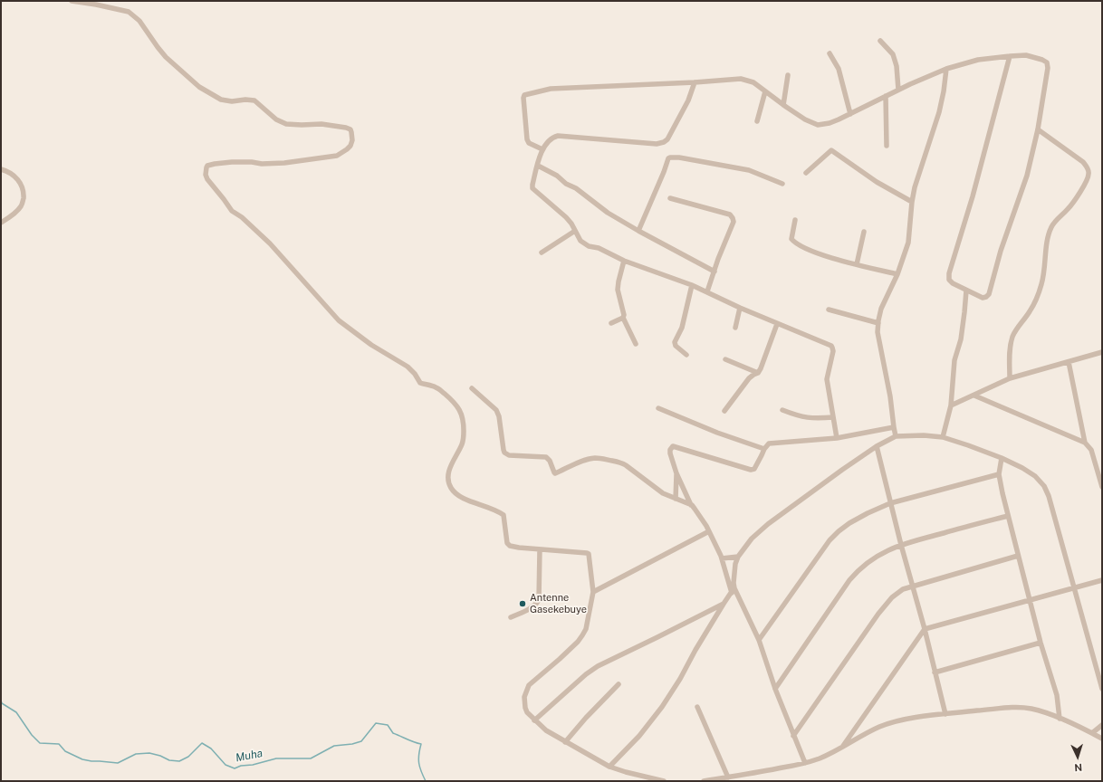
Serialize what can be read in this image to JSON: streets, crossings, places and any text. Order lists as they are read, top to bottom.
{
  "water": ["Muha"],
  "places": ["Antenne Gasekebuye"],
  "north": "bottom"
}
